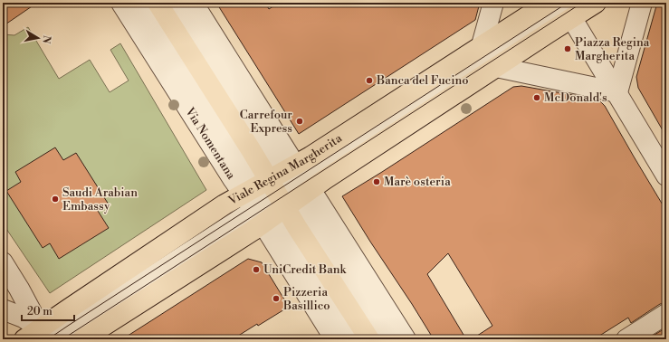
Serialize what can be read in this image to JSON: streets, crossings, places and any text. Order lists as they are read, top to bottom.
{
  "streets": {
    "main road": ["Via Nomentana", "Viale Regina Margherita"]
  },
  "crossings": [
    ["Via Nomentana", "Viale Regina Margherita"]
  ],
  "places": [
    "Piazza Regina Margherita",
    "Banca del Fucino",
    "McDonald's",
    "Carrefour Express",
    "Marè osteria",
    "Saudi Arabian Embassy",
    "UniCredit Bank",
    "Pizzeria Basillico"
  ],
  "scale_bar": "20 m",
  "north": "right"
}
